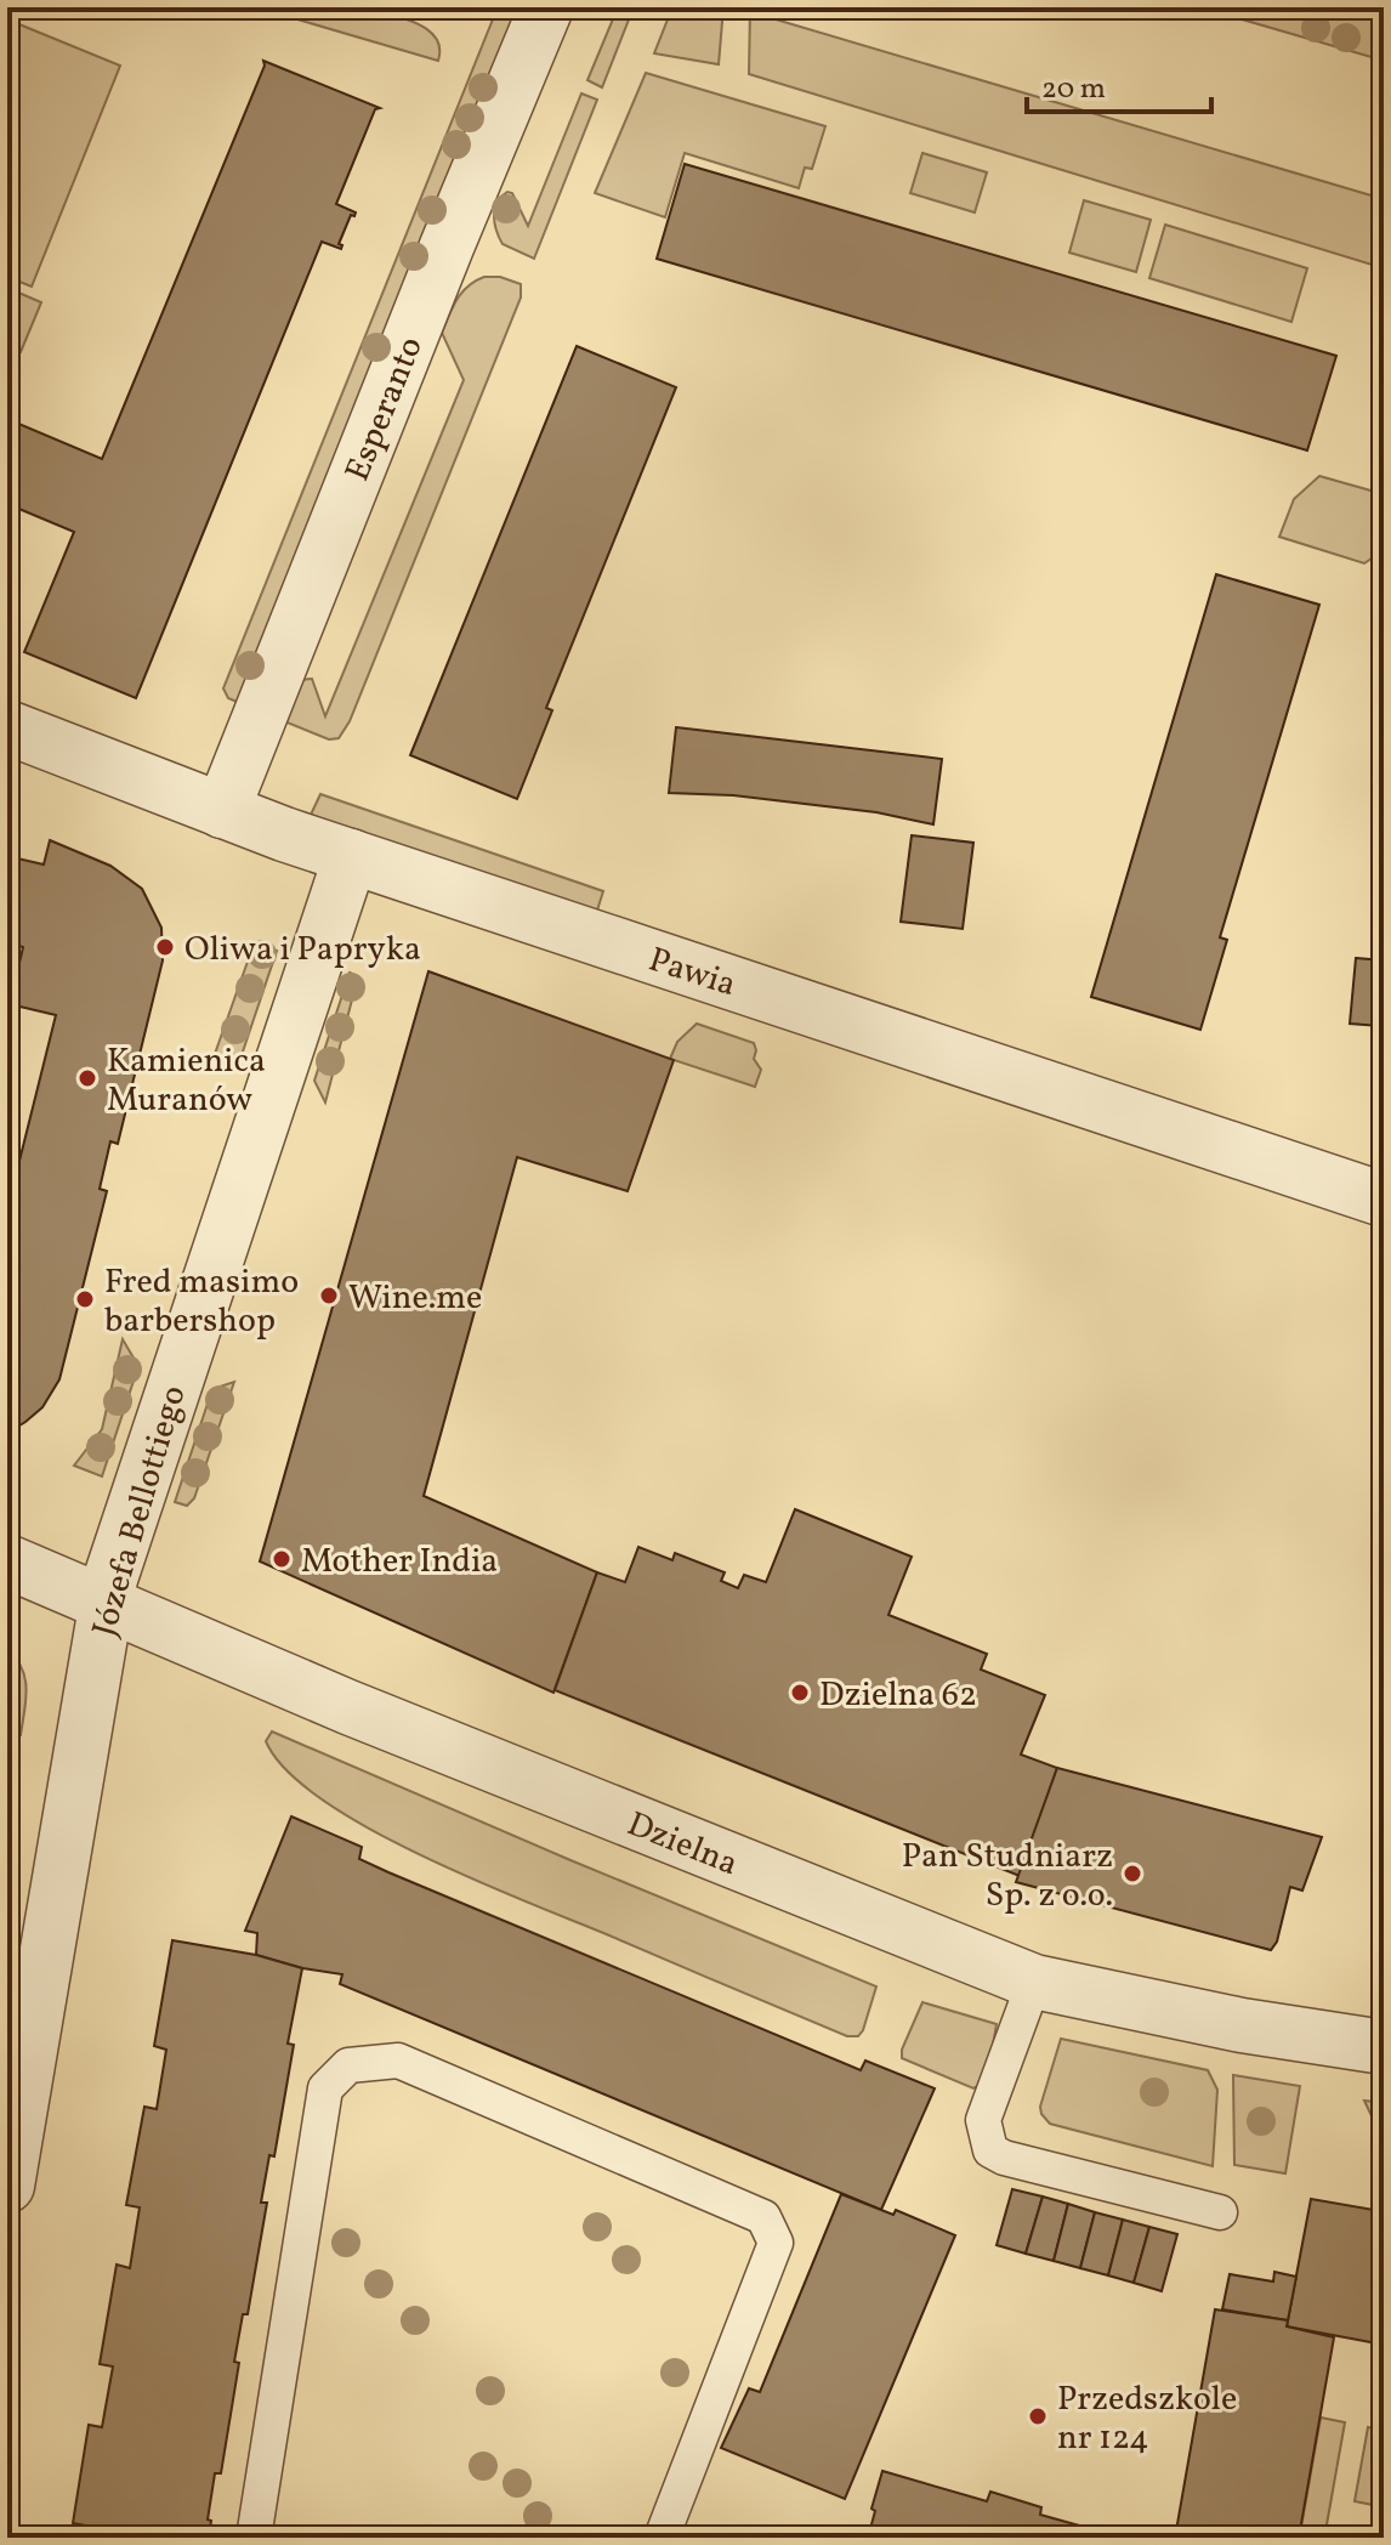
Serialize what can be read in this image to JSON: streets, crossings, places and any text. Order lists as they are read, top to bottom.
{
  "streets": {
    "street": [
      "Esperanto",
      "Pawia",
      "Józefa Bellottiego",
      "Dzielna"
    ]
  },
  "crossings": [
    ["Esperanto", "Pawia"],
    ["Pawia", "Józefa Bellottiego"],
    ["Józefa Bellottiego", "Dzielna"]
  ],
  "places": [
    "Oliwa i Papryka",
    "Kamienica Muranów",
    "Wine.me",
    "Fred masimo barbershop",
    "Mother India",
    "Dzielna 62",
    "Pan Studniarz Sp. z o.o.",
    "Przedszkole nr 124"
  ],
  "scale_bar": "20 m"
}
